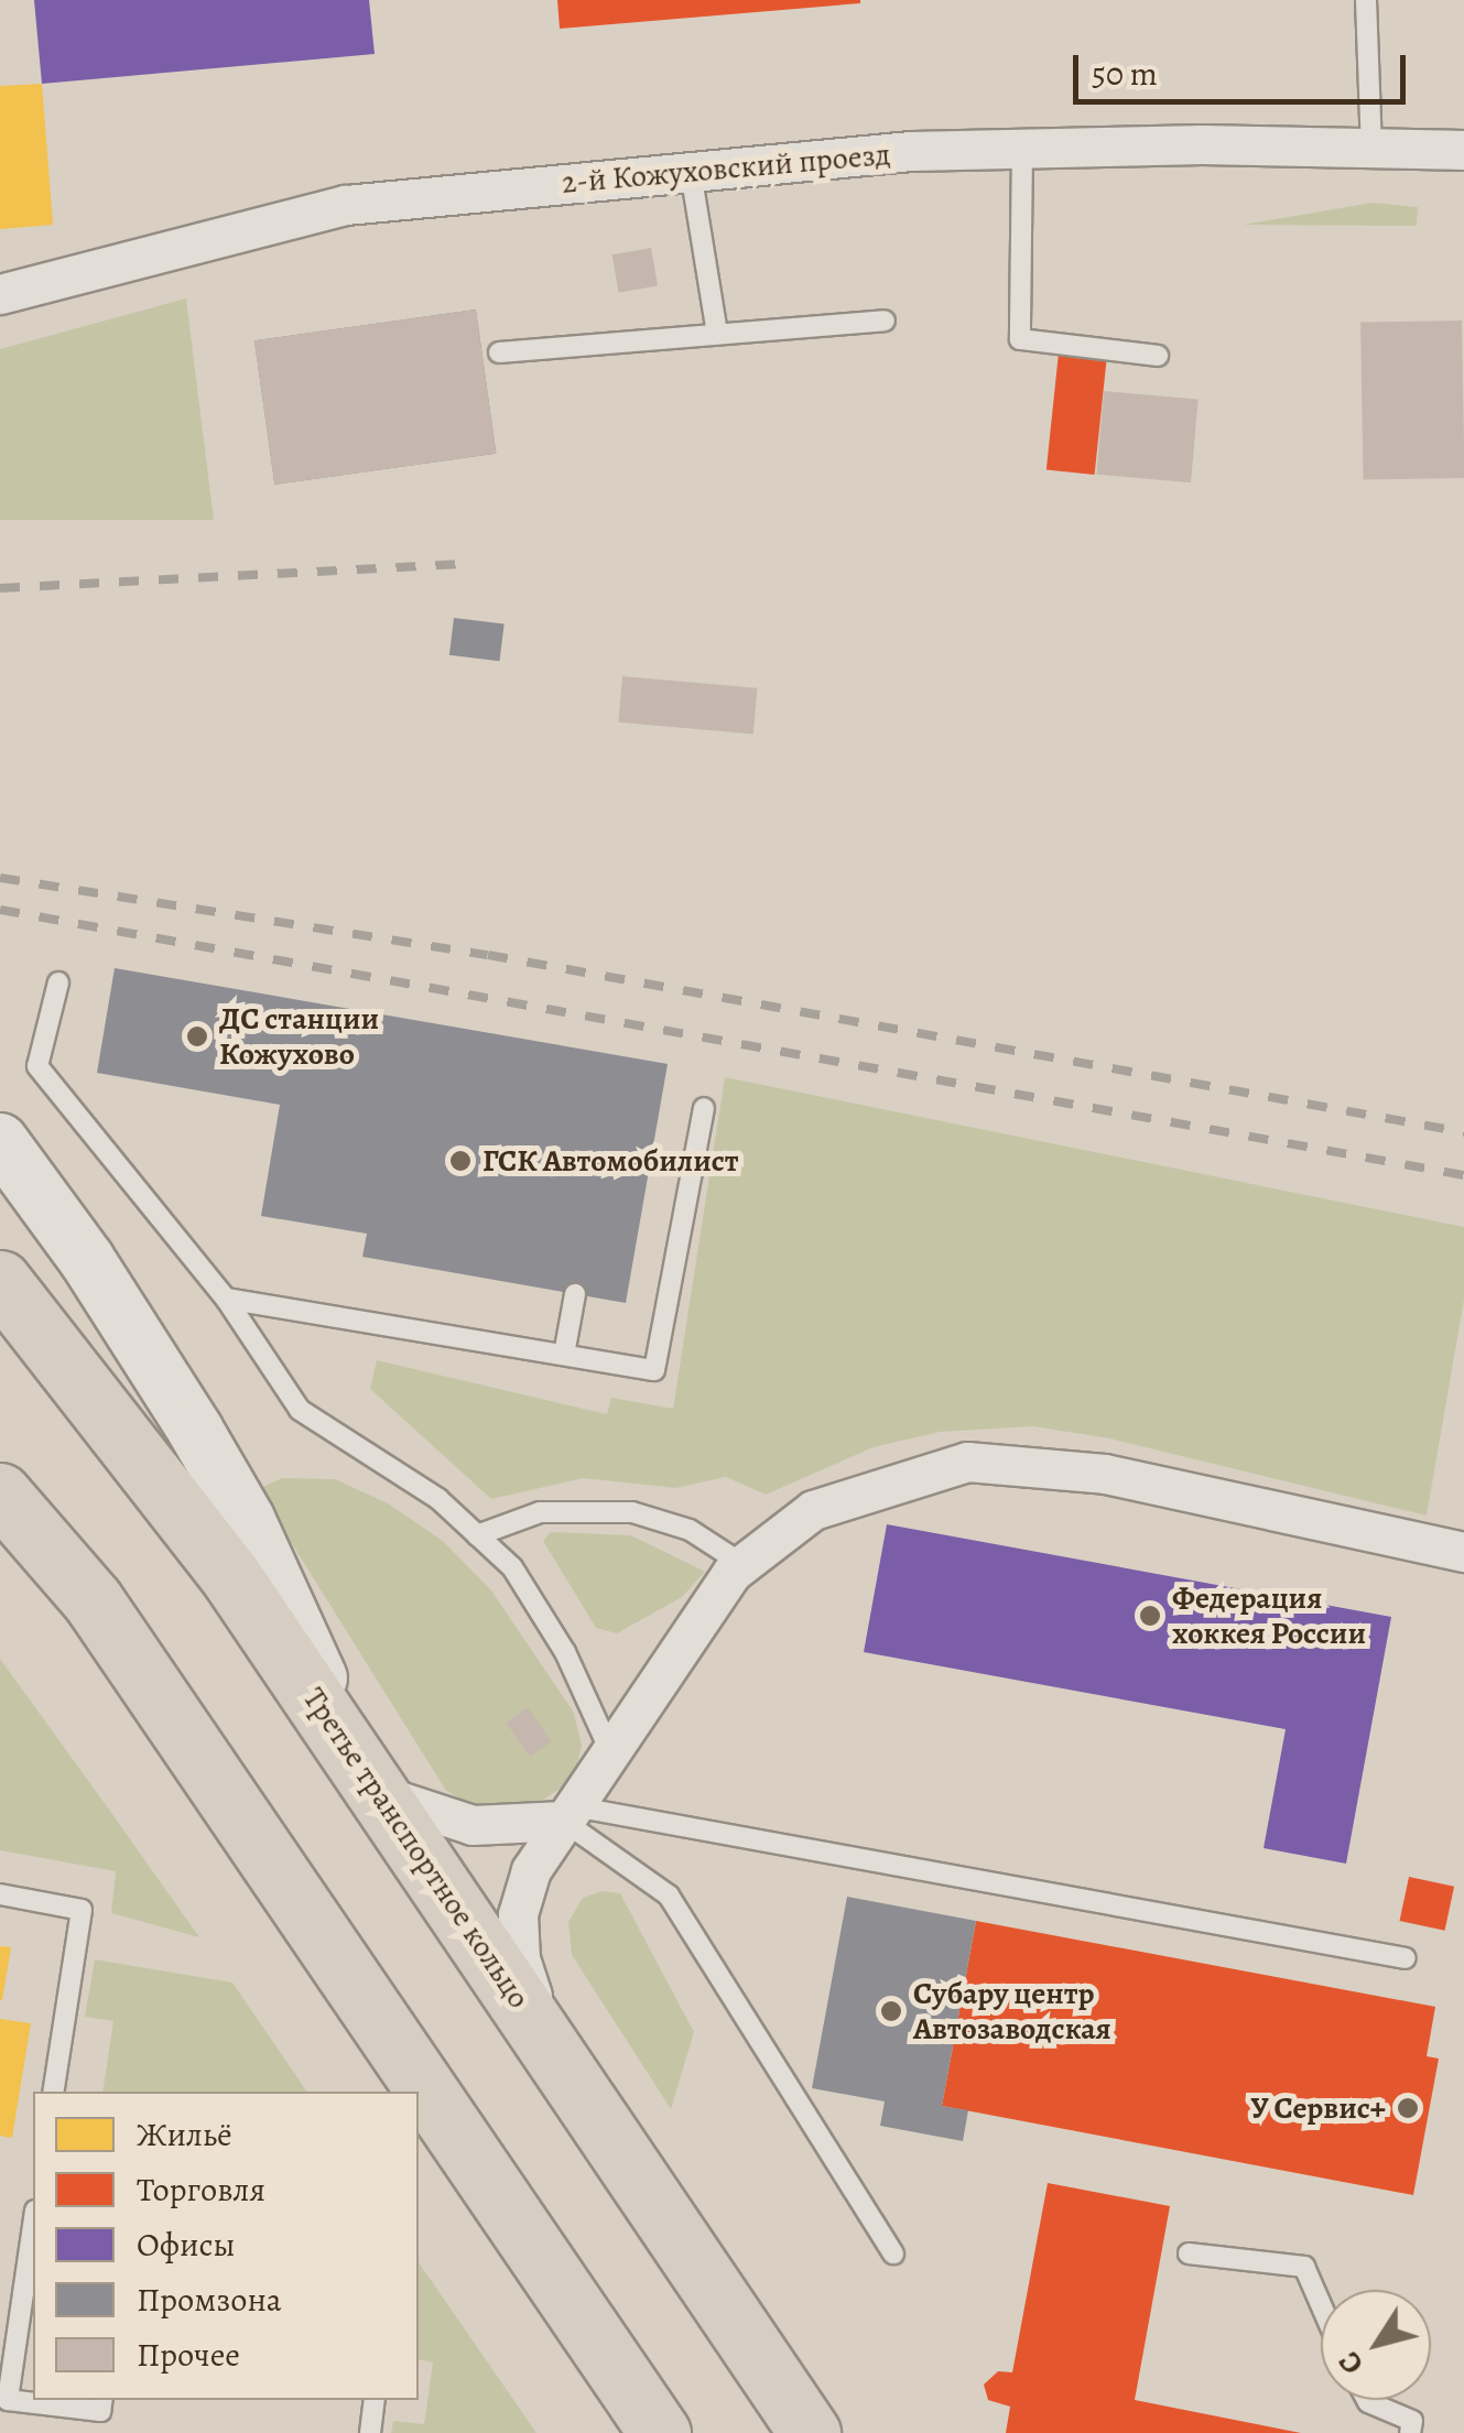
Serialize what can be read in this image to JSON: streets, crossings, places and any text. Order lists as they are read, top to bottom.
{
  "streets": {
    "main road": ["Третье транспортное кольцо"],
    "street": ["2-й Кожуховский проезд"]
  },
  "places": [
    "ДС станции Кожухово",
    "ГСК Автомобилист",
    "Федерация хоккея России",
    "Субару центр Автозаводская",
    "У Сервис+"
  ],
  "legend": [
    "Жильё",
    "Торговля",
    "Офисы",
    "Промзона",
    "Прочее"
  ],
  "scale_bar": "50 m",
  "north": "bottom left"
}
